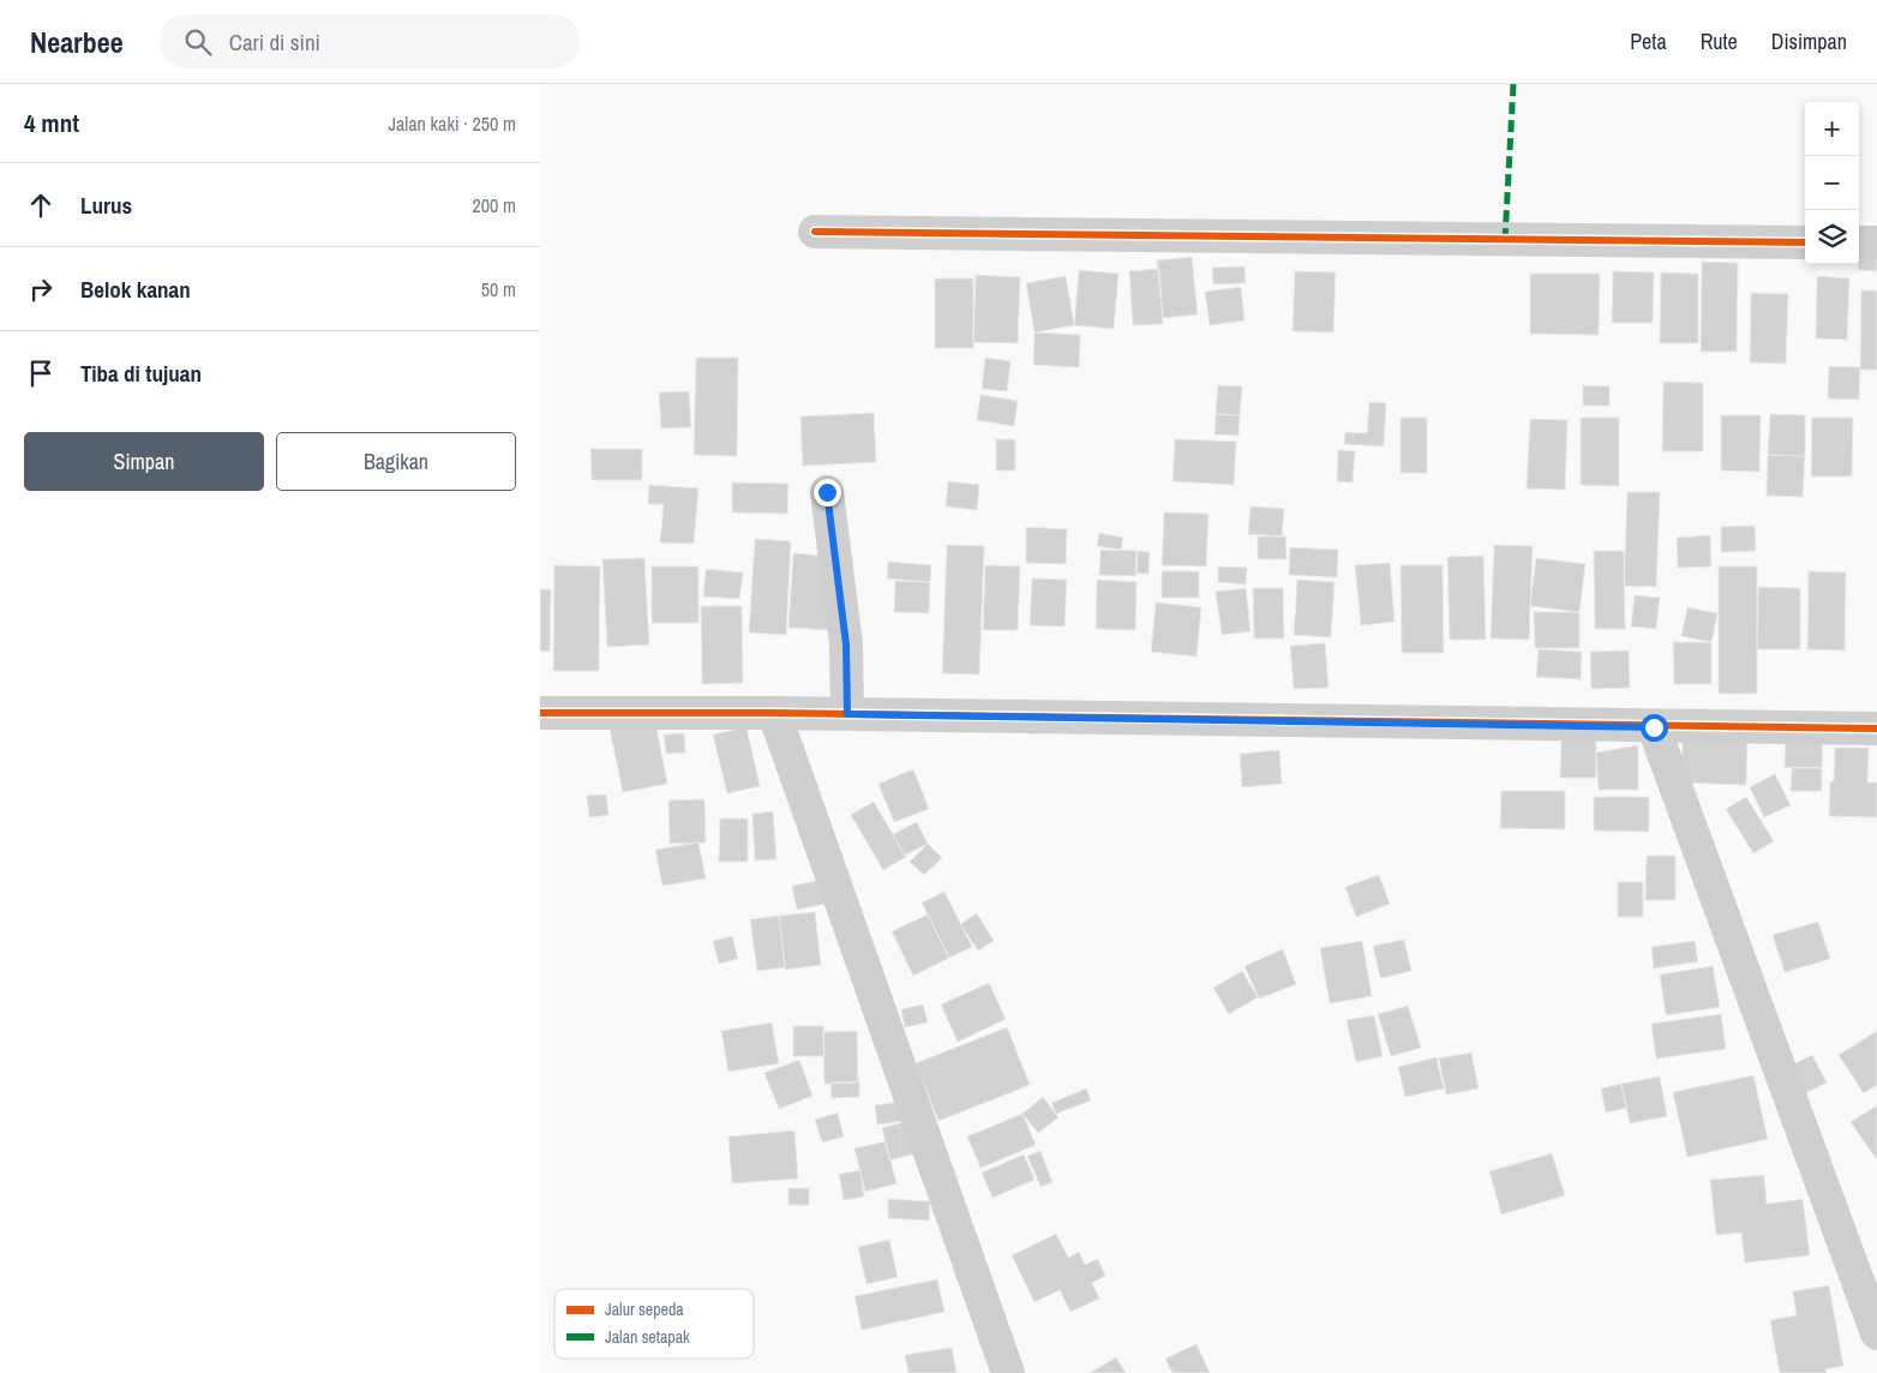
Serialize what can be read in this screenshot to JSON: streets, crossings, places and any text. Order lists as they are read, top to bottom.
{
  "legend": ["Jalur sepeda", "Jalan setapak"],
  "page": {
    "header": "Nearbee",
    "search": "Cari di sini",
    "nav": ["Peta", "Rute", "Disimpan"],
    "heading": ["4 mnt", "Jalan kaki · 250 m"],
    "map_buttons": ["+", "−"],
    "list": [
      ["Lurus", "200 m"],
      ["Belok kanan", "50 m"],
      "Tiba di tujuan"
    ],
    "buttons": ["Simpan", "Bagikan"]
  }
}
